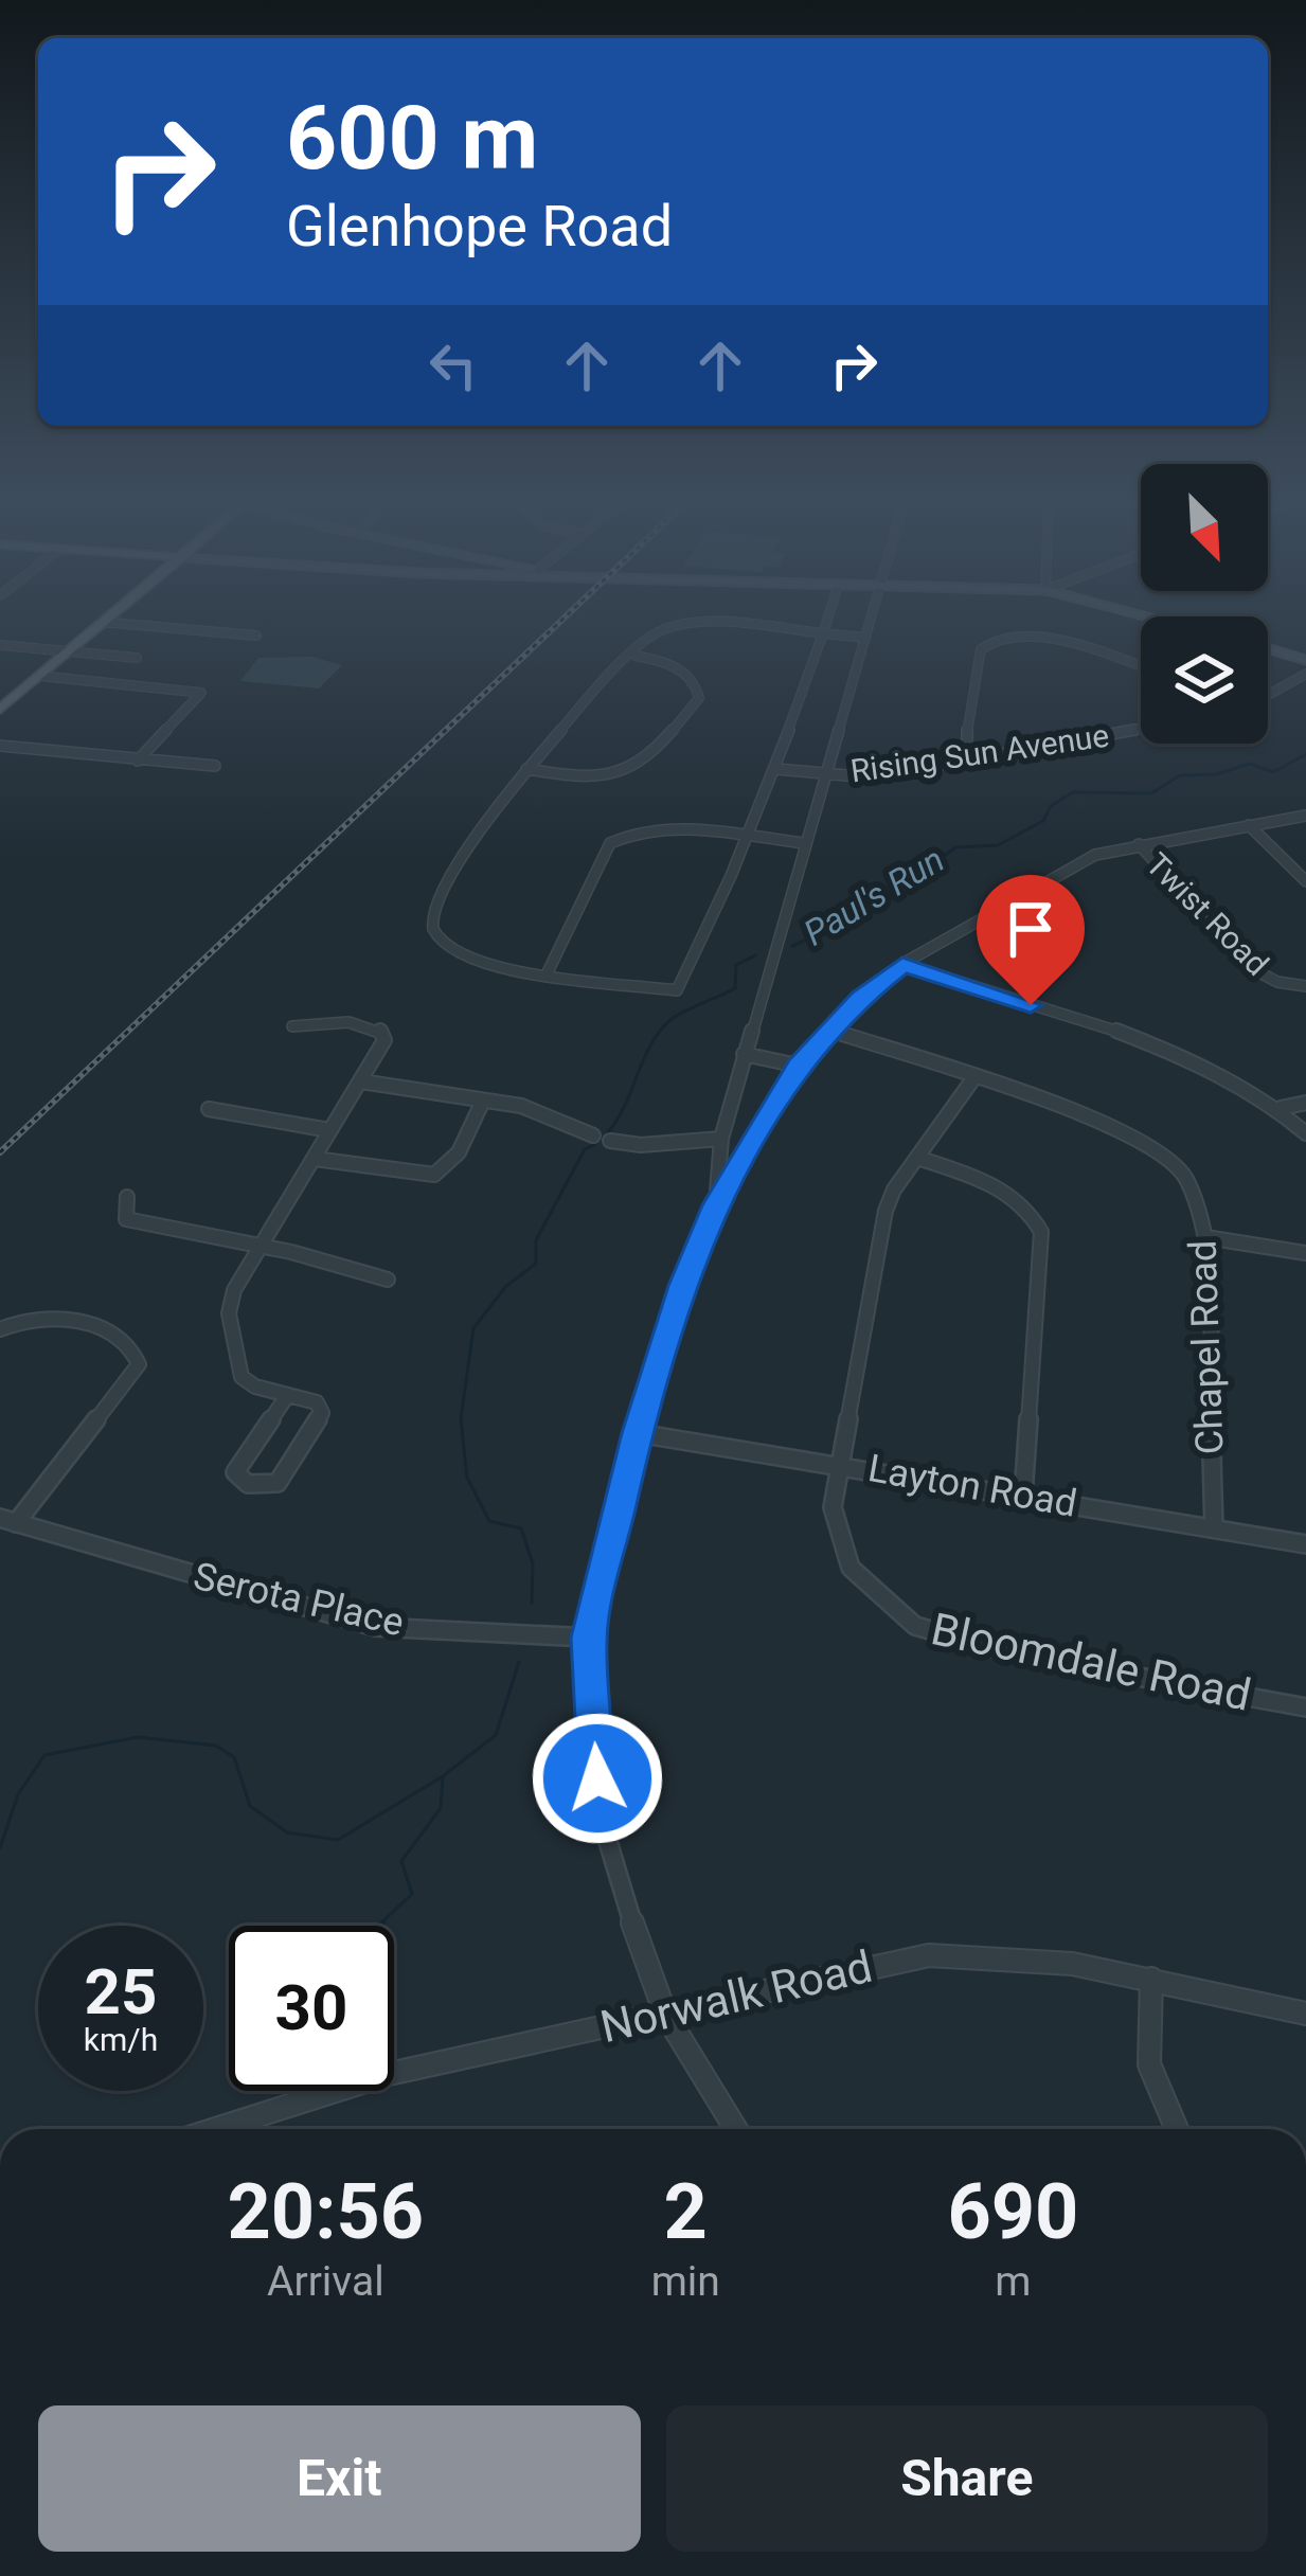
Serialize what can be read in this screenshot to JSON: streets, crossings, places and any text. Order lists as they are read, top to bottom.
{
  "streets": {
    "street": [
      "Rising Sun Avenue",
      "Twist Road",
      "Chapel Road",
      "Layton Road",
      "Serota Place",
      "Bloomdale Road",
      "Norwalk Road"
    ]
  },
  "crossings": [
    ["Chapel Road", "Layton Road"],
    ["Chapel Road", "Bloomdale Road"],
    ["Layton Road", "Bloomdale Road"]
  ],
  "water": ["Paul's Run"],
  "north": "bottom right",
  "page": {
    "turn": ["600 m", "Glenhope Road"],
    "speed": "25 km/h",
    "limit": "30",
    "eta": [
      "20:56",
      "Arrival",
      "2",
      "min",
      "690",
      "m"
    ],
    "buttons": ["Exit", "Share"]
  }
}
